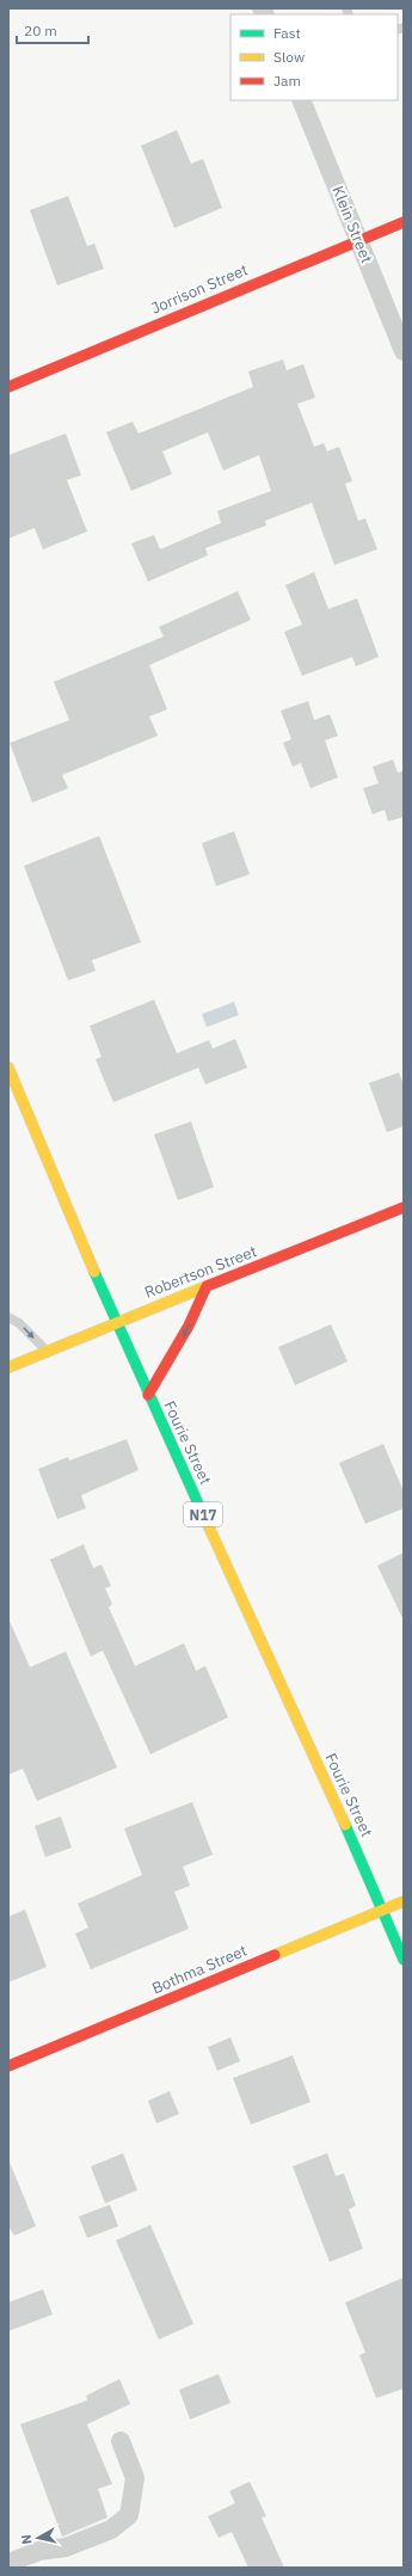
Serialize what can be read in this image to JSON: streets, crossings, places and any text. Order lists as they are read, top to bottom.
{
  "streets": {
    "main road": [
      "Jorrison Street",
      "Robertson Street",
      "Fourie Street",
      "N17",
      "Bothma Street"
    ],
    "street": ["Klein Street"]
  },
  "crossings": [
    ["Klein Street", "Jorrison Street"],
    ["Robertson Street", "Fourie Street"],
    ["Fourie Street", "Bothma Street"]
  ],
  "legend": ["Fast", "Slow", "Jam"],
  "scale_bar": "20 m",
  "north": "left"
}
